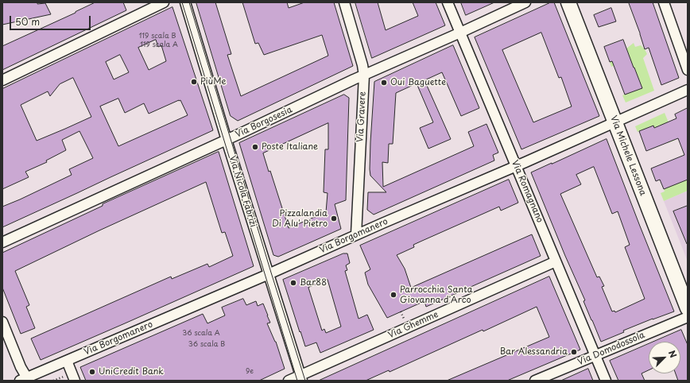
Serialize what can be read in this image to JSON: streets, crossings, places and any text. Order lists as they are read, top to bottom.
{
  "streets": {
    "street": [
      "Via Gravere",
      "Via Borgosesia",
      "Via Michele Lessona",
      "Via Nicola Fabrizi",
      "Via Romagnano",
      "Via Borgomanero",
      "Via Ghemme",
      "Via Domodossola"
    ]
  },
  "crossings": [
    ["Via Gravere", "Via Borgosesia"],
    ["Via Gravere", "Via Borgomanero"],
    ["Via Borgosesia", "Via Nicola Fabrizi"],
    ["Via Borgosesia", "Via Romagnano"],
    ["Via Michele Lessona", "Via Borgomanero"],
    ["Via Nicola Fabrizi", "Via Borgomanero"],
    ["Via Nicola Fabrizi", "Via Ghemme"],
    ["Via Romagnano", "Via Borgomanero"],
    ["Via Romagnano", "Via Ghemme"],
    ["Via Romagnano", "Via Domodossola"]
  ],
  "places": [
    "PiùMe",
    "Oui Baguette",
    "Poste Italiane",
    "Pizzalandia Di Alu' Pietro",
    "Bar88",
    "Parrocchia Santa Giovanna d'Arco",
    "Bar Alessandria",
    "UniCredit Bank"
  ],
  "house_numbers": [
    "119 scala B",
    "119 scala A",
    "36 scala A",
    "36 scala B",
    "9e"
  ],
  "scale_bar": "50 m",
  "north": "top right"
}
